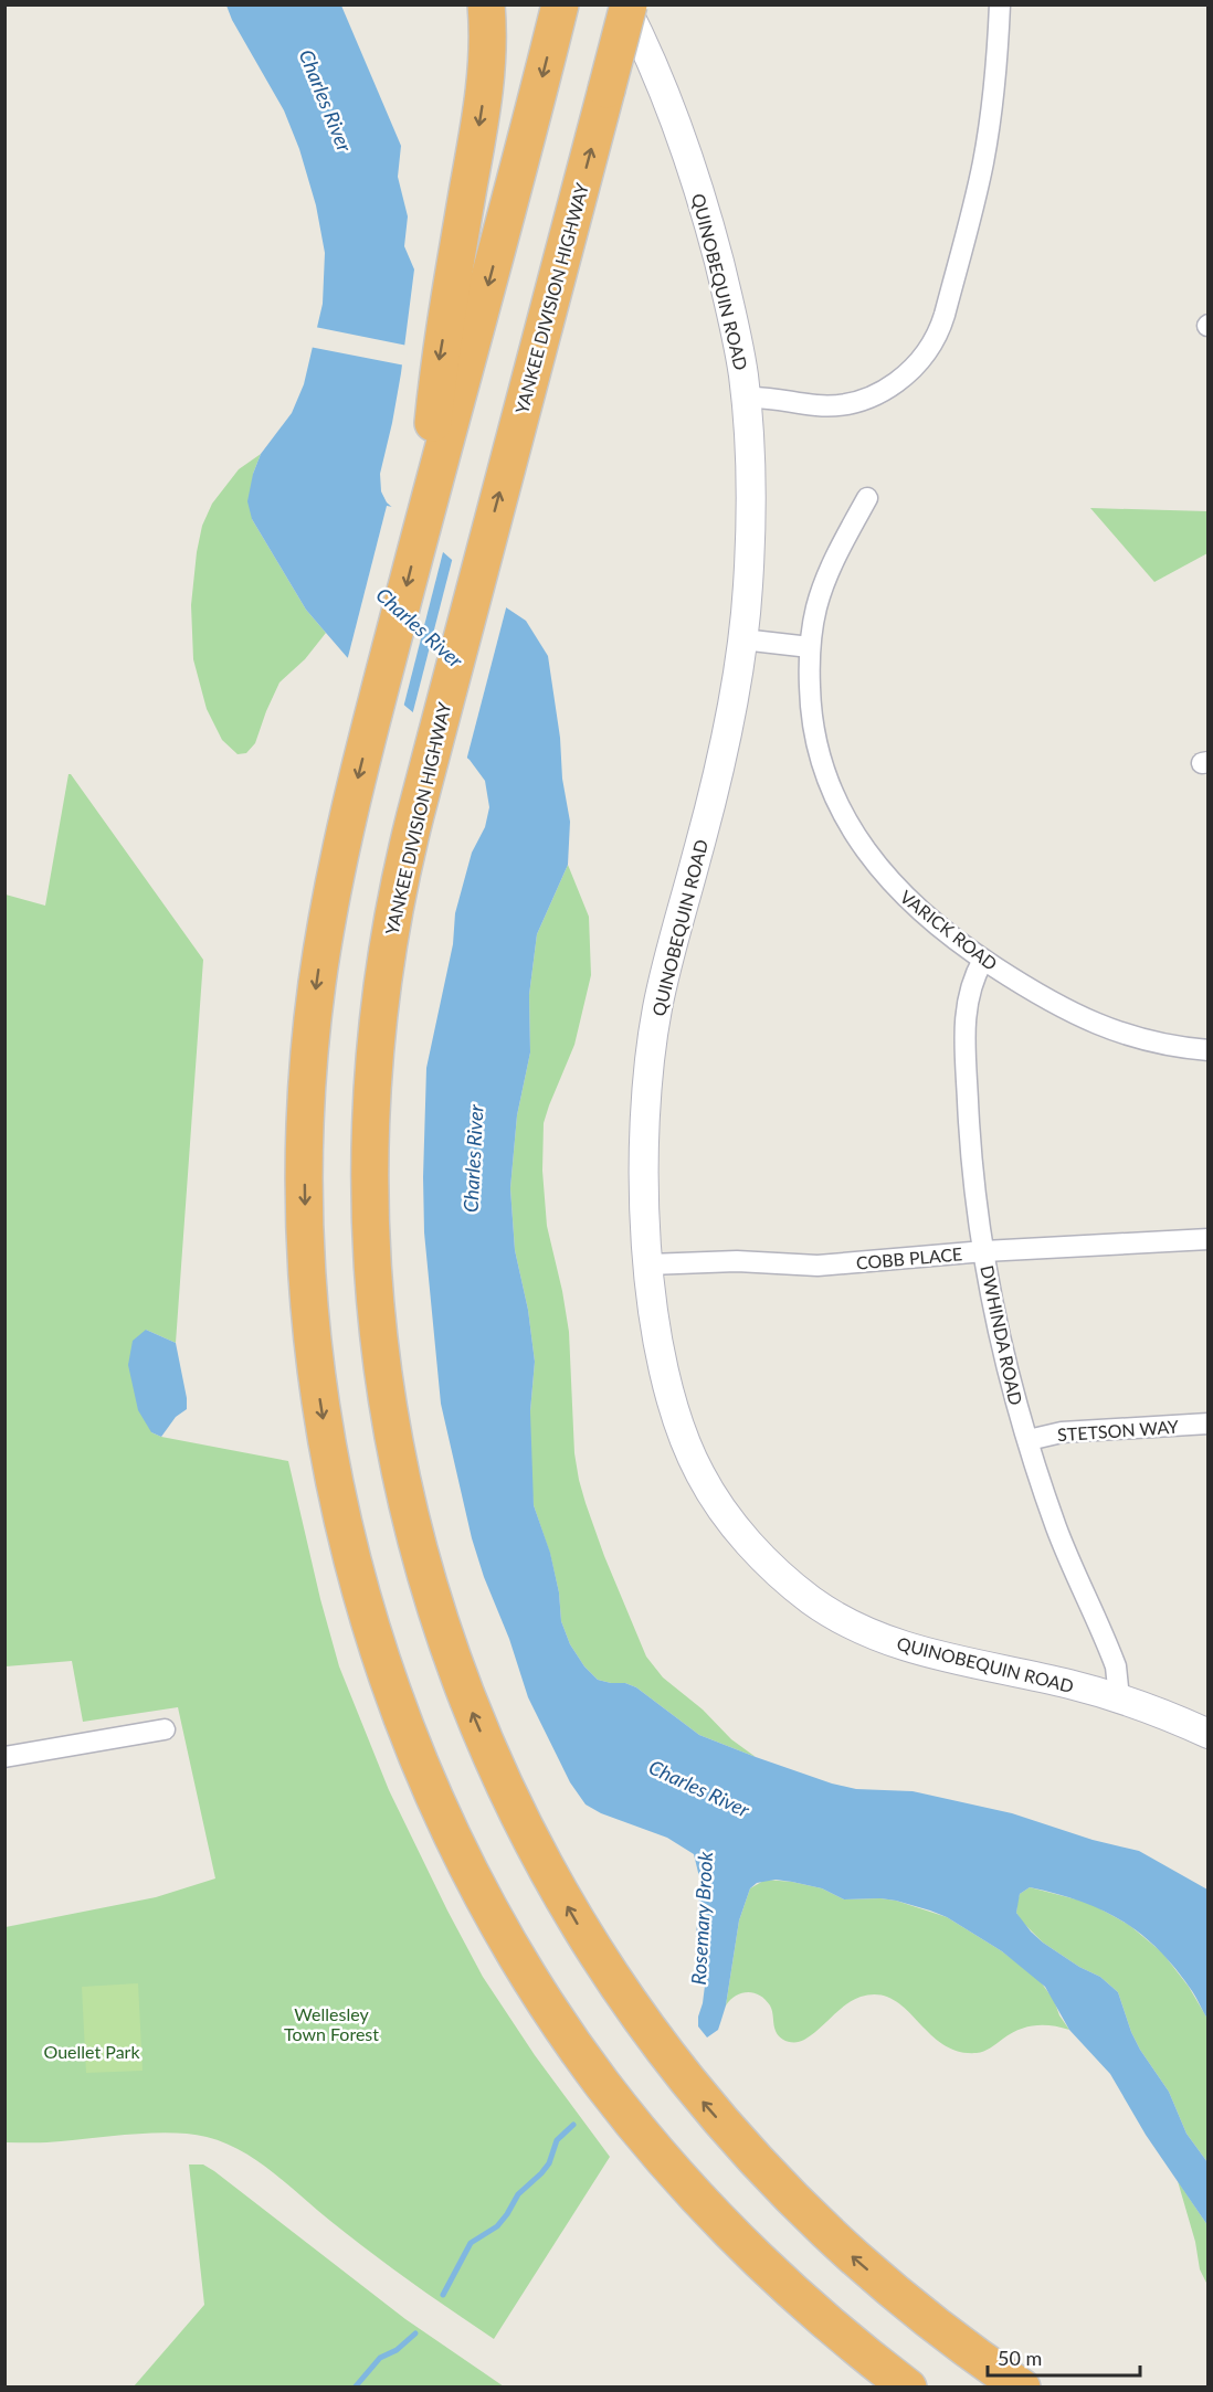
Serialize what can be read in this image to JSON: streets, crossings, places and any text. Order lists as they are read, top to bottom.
{
  "streets": {
    "highway": ["YANKEE DIVISION HIGHWAY"],
    "main road": ["QUINOBEQUIN ROAD"],
    "street": [
      "VARICK ROAD",
      "COBB PLACE",
      "DWHINDA ROAD",
      "STETSON WAY"
    ]
  },
  "crossings": [
    ["QUINOBEQUIN ROAD", "YANKEE DIVISION HIGHWAY"],
    ["QUINOBEQUIN ROAD", "COBB PLACE"],
    ["QUINOBEQUIN ROAD", "DWHINDA ROAD"],
    ["VARICK ROAD", "DWHINDA ROAD"],
    ["COBB PLACE", "DWHINDA ROAD"],
    ["DWHINDA ROAD", "STETSON WAY"]
  ],
  "water": ["Charles River", "Rosemary Brook"],
  "parks": ["Wellesley Town Forest", "Ouellet Park"],
  "scale_bar": "50 m"
}
